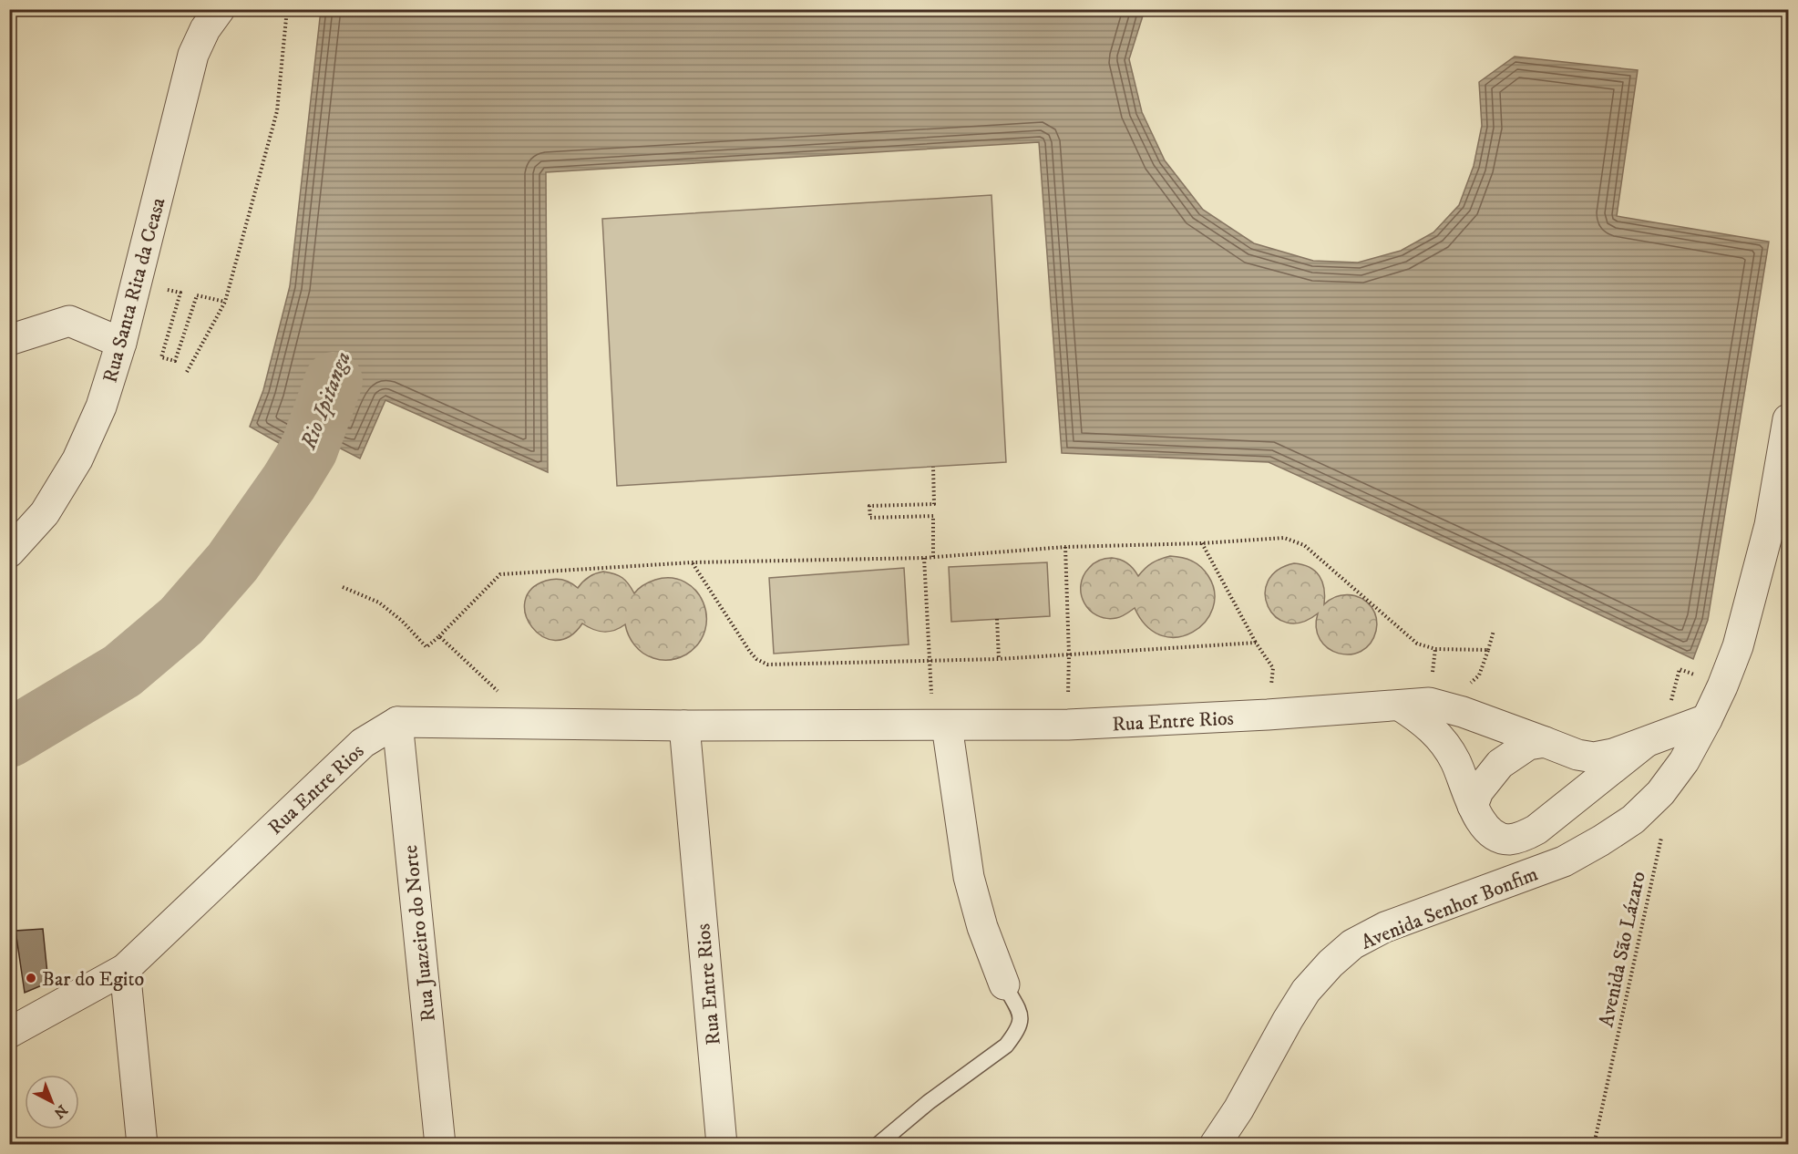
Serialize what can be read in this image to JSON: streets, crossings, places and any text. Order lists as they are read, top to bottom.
{
  "streets": {
    "street": [
      "Rua Santa Rita da Ceasa",
      "Rua Entre Rios",
      "Avenida Senhor Bonfim",
      "Rua Juazeiro do Norte"
    ],
    "path": ["Avenida São Lázaro"]
  },
  "crossings": [
    ["Rua Entre Rios", "Avenida Senhor Bonfim"],
    ["Rua Entre Rios", "Rua Juazeiro do Norte"]
  ],
  "water": ["Rio Ipitanga"],
  "places": ["Bar do Egito"],
  "north": "bottom right"
}
